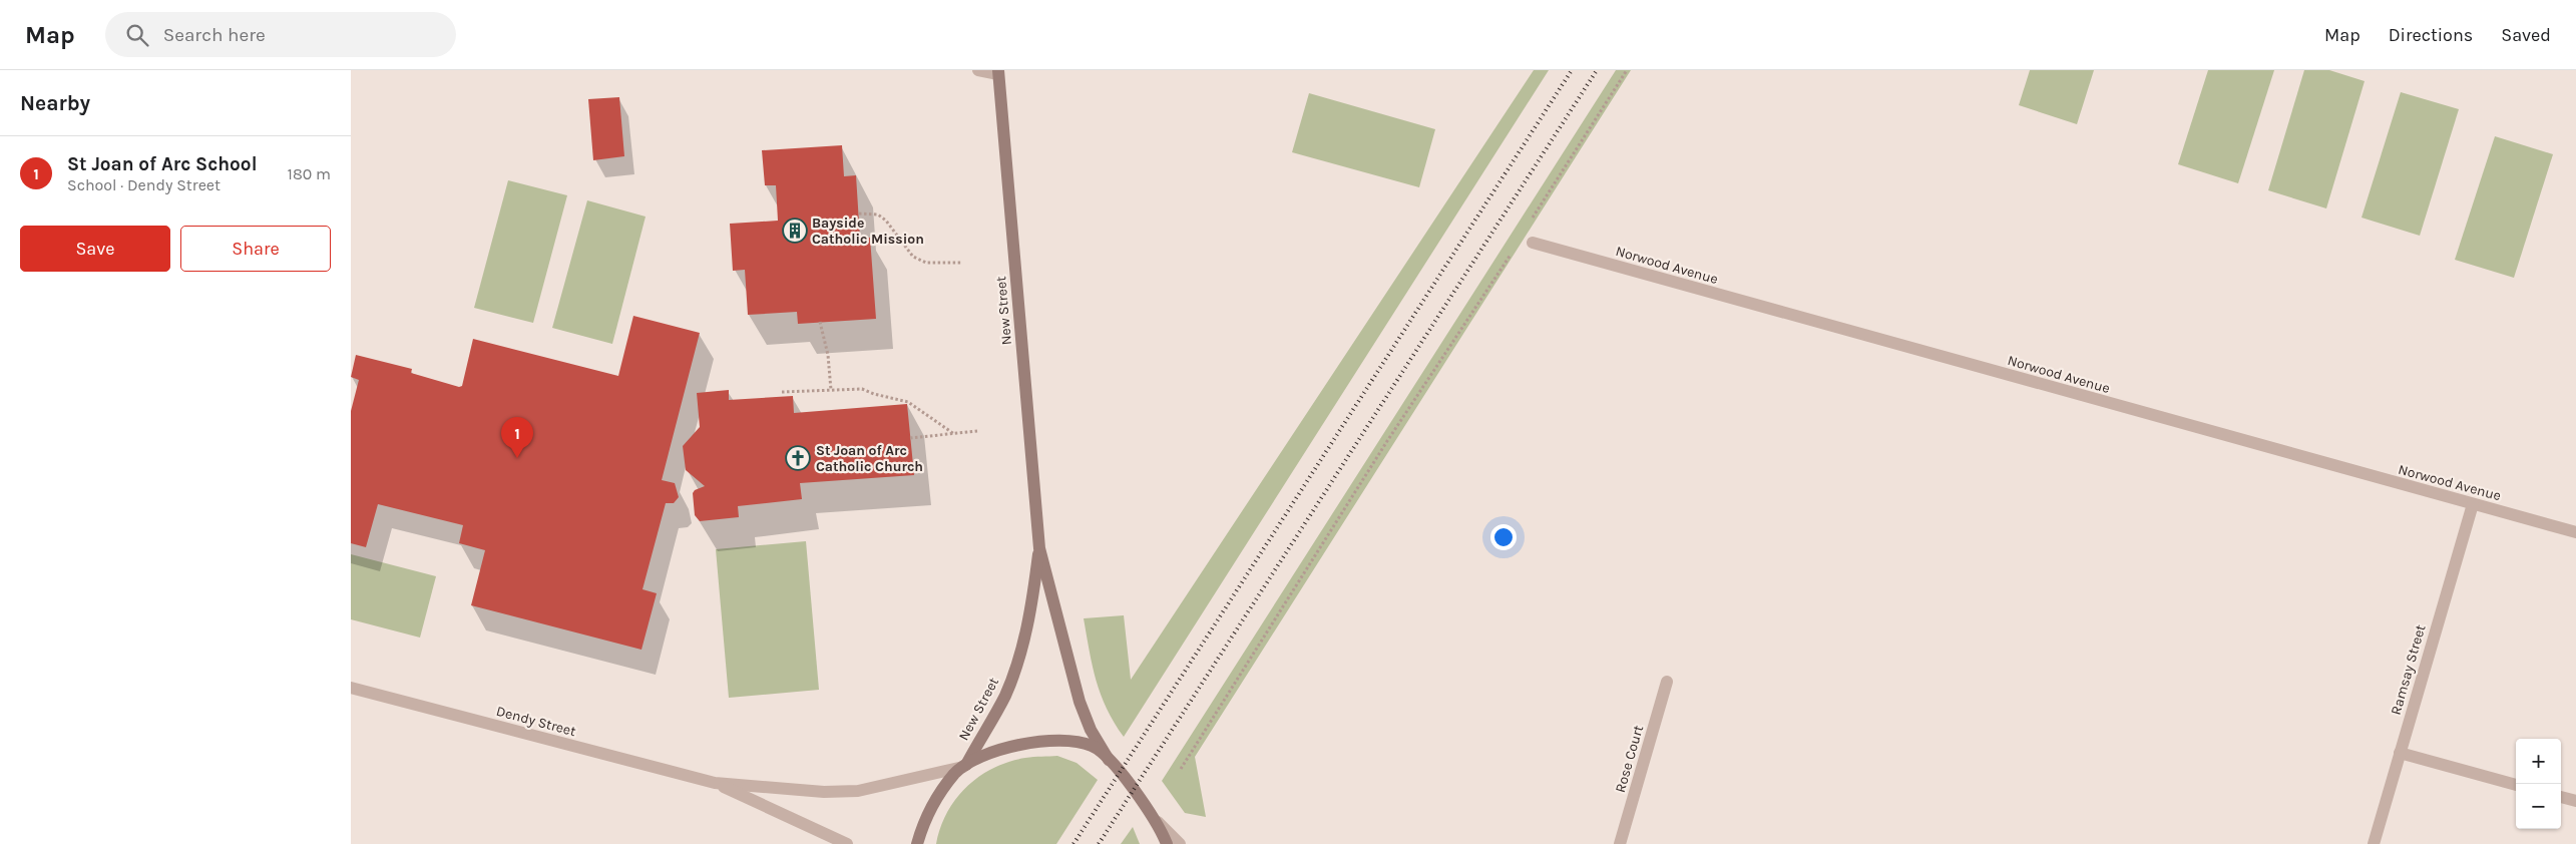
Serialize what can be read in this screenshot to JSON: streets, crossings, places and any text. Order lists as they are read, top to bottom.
{
  "streets": {
    "main road": ["New Street"],
    "street": [
      "Norwood Avenue",
      "Ramsay Street",
      "Dendy Street",
      "Rose Court"
    ]
  },
  "crossings": [
    ["Norwood Avenue", "Ramsay Street"],
    ["New Street", "Dendy Street"]
  ],
  "places": {
    "building": ["Bayside Catholic Mission"],
    "church": ["St Joan of Arc Catholic Church"]
  },
  "page": {
    "header": "Map",
    "search": "Search here",
    "nav": ["Map", "Directions", "Saved"],
    "heading": "Nearby",
    "list": [
      {
        "mark": "1",
        "name": "St Joan of Arc School",
        "note": "School · Dendy Street",
        "value": "180 m"
      }
    ],
    "buttons": ["Save", "Share"],
    "pins": "1",
    "map_buttons": ["+", "−"]
  }
}
